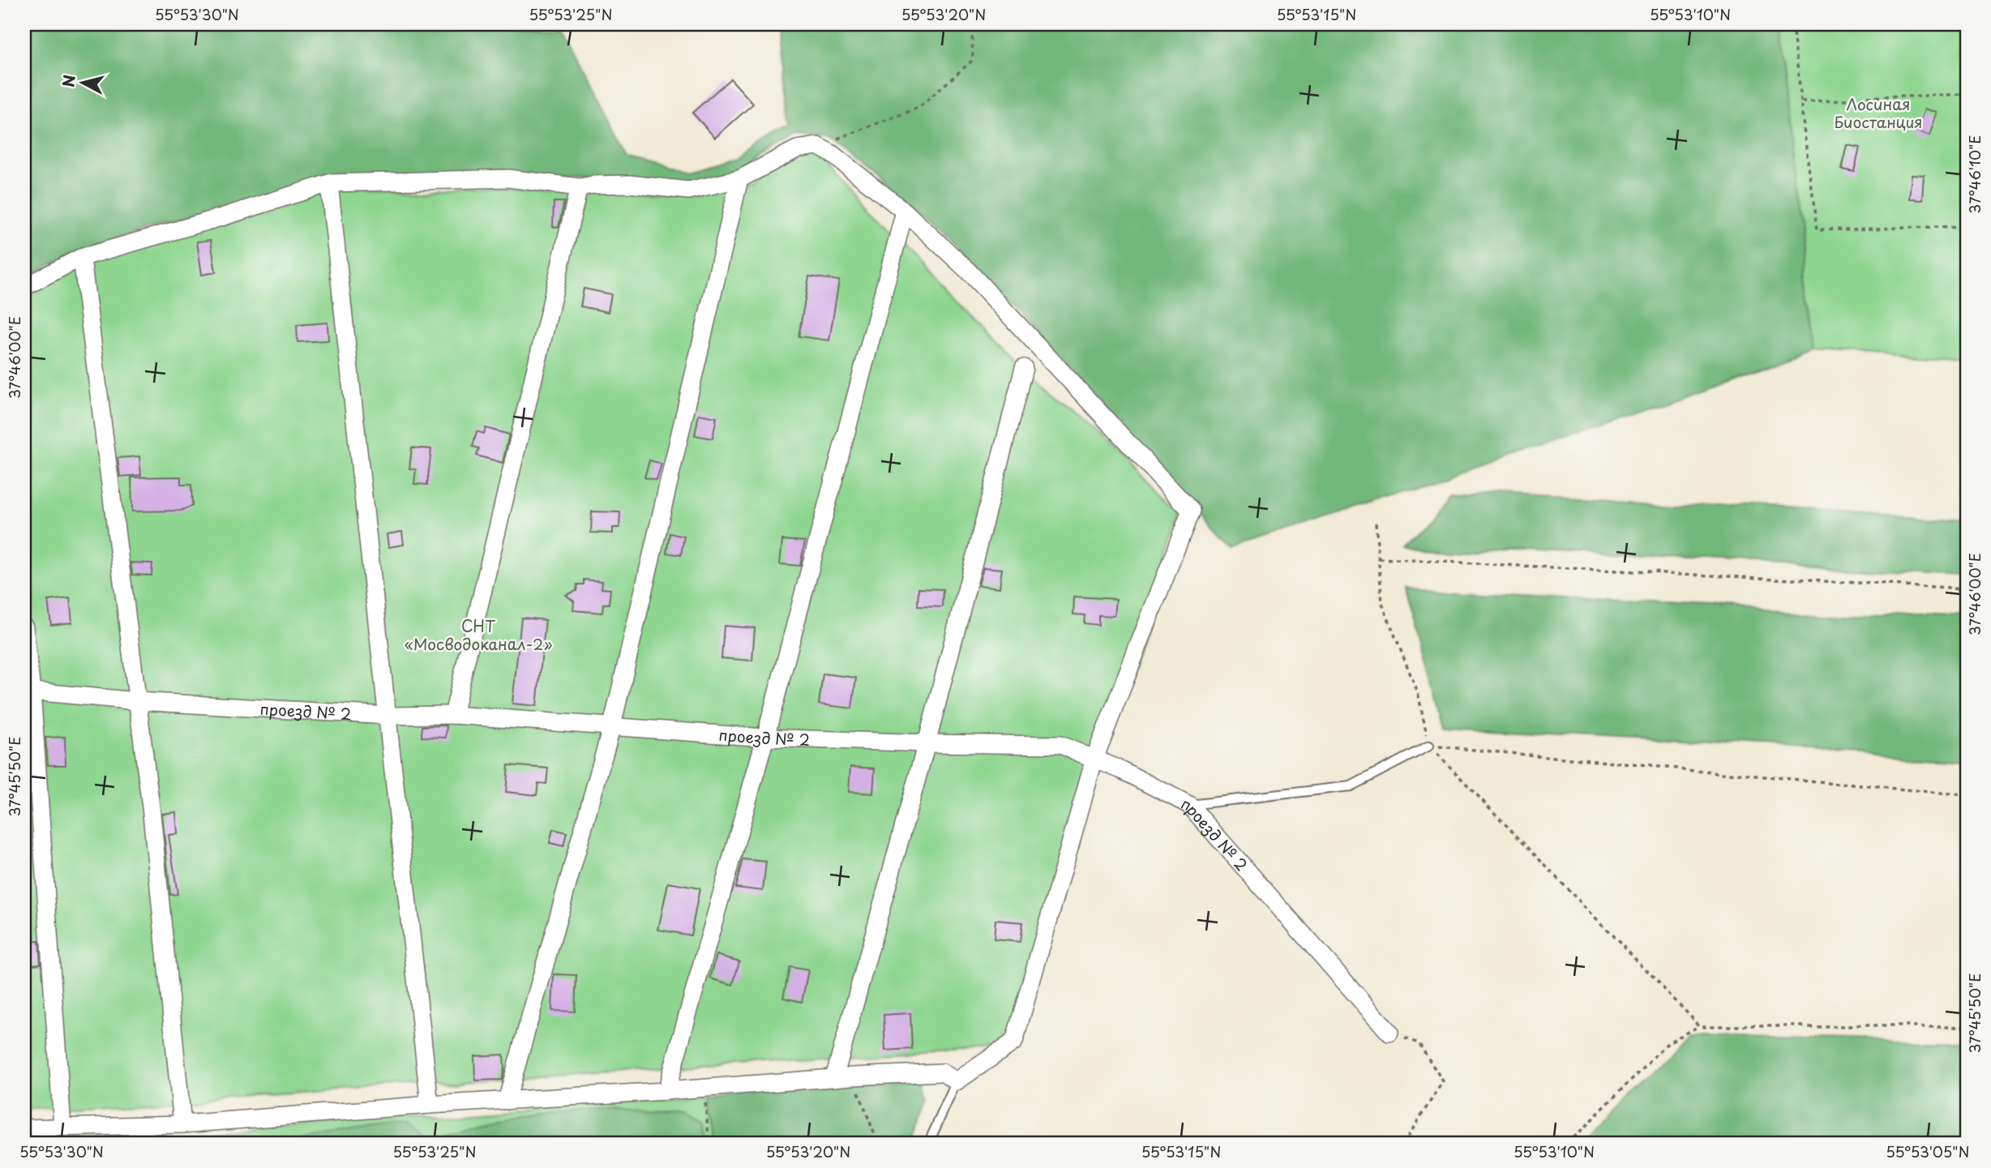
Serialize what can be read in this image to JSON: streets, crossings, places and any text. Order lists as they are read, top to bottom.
{
  "streets": {
    "street": ["проезд № 2"]
  },
  "parks": ["Лосиная Биостанция", "СНТ «Мосводоканал-2»"],
  "north": "left",
  "coordinates": [
    "55°53'30\"N",
    "55°53'25\"N",
    "55°53'20\"N",
    "55°53'15\"N",
    "55°53'10\"N",
    "37°46'10\"E",
    "37°46'00\"E",
    "37°45'50\"E",
    "55°53'05\"N"
  ]
}
